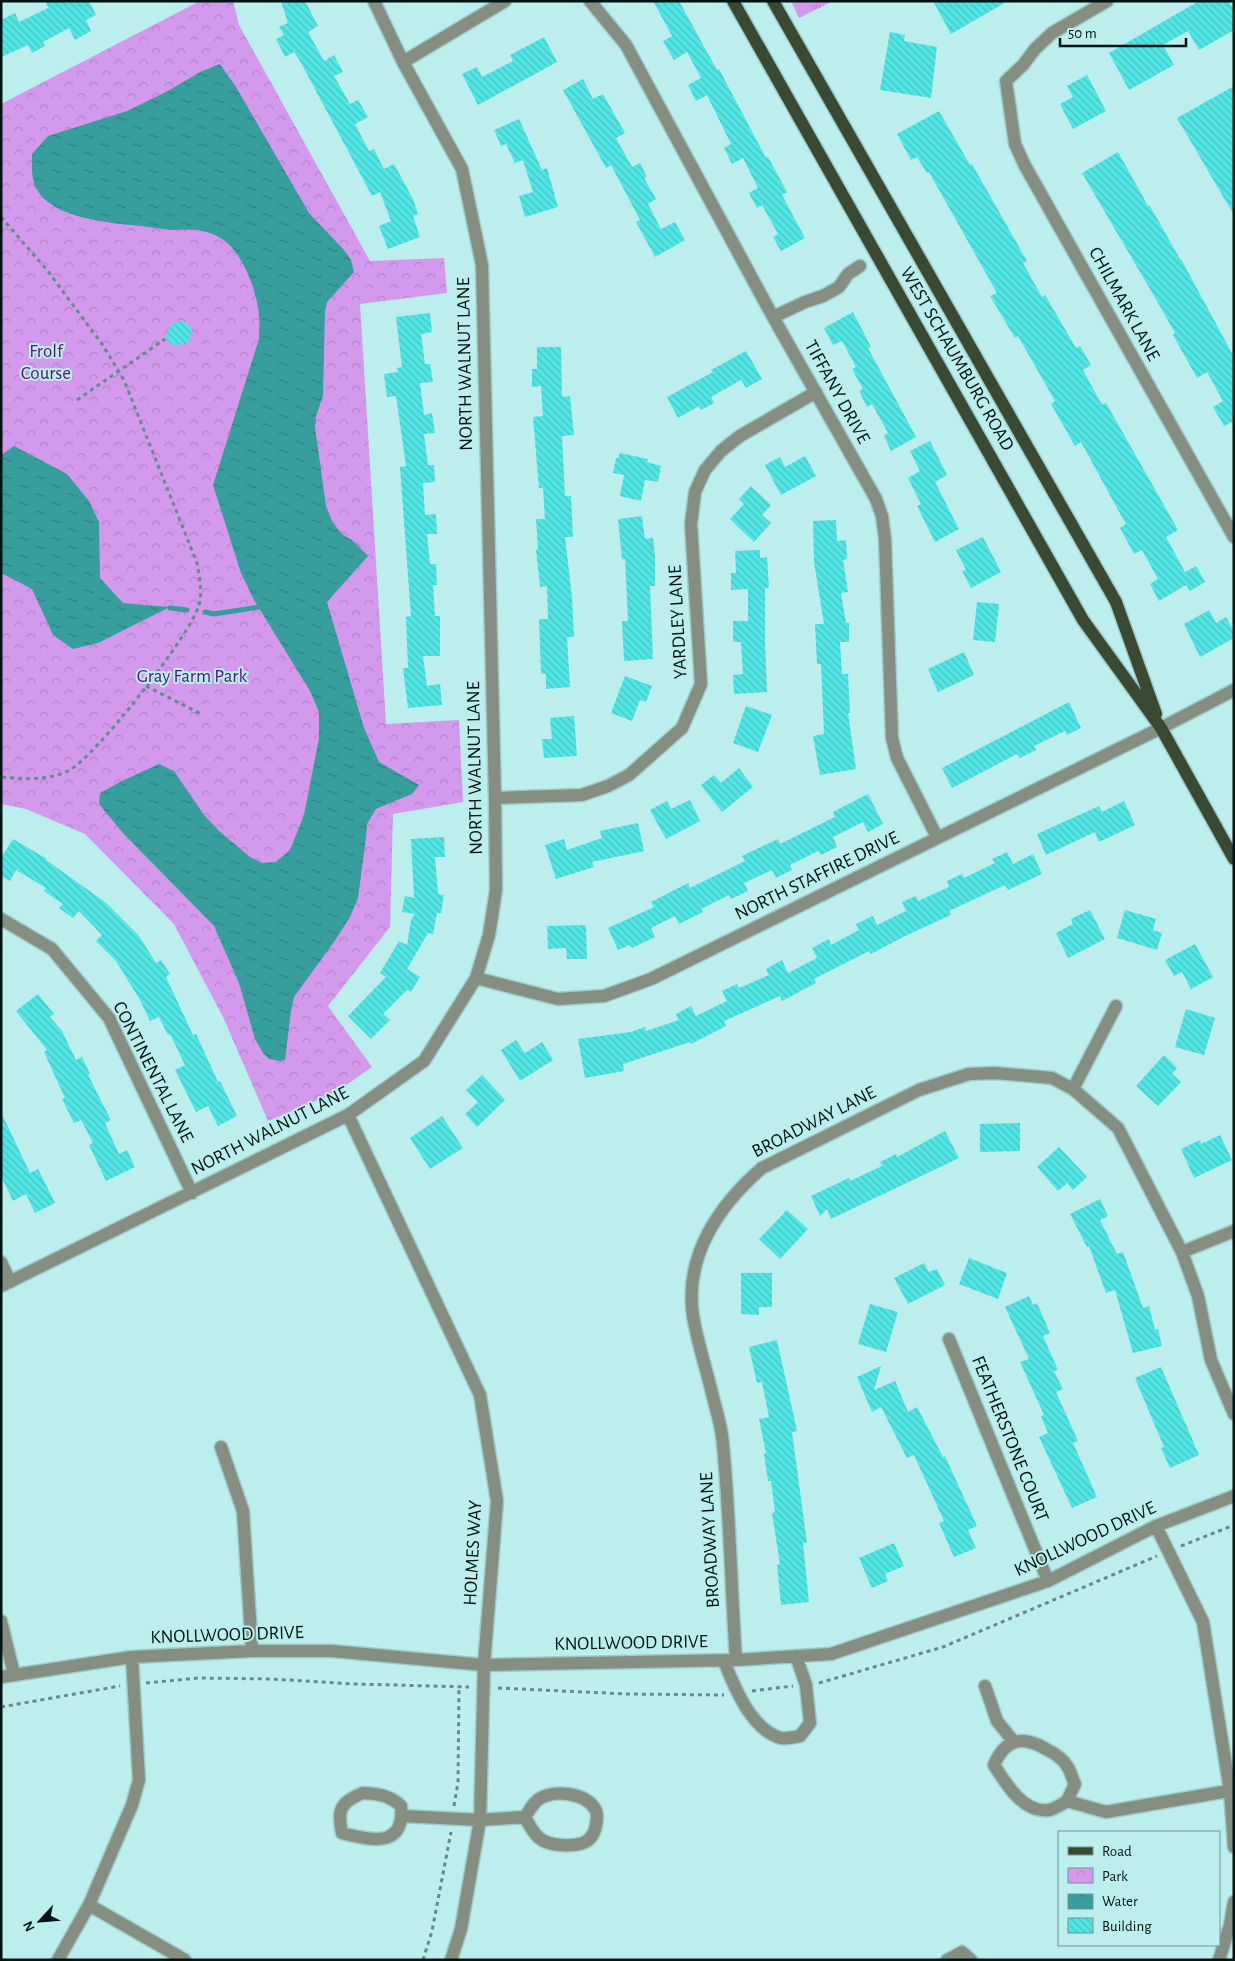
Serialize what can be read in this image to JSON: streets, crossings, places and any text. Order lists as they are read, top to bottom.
{
  "streets": {
    "main road": ["WEST SCHAUMBURG ROAD"],
    "street": [
      "CHILMARK LANE",
      "NORTH WALNUT LANE",
      "TIFFANY DRIVE",
      "YARDLEY LANE",
      "NORTH STAFFIRE DRIVE",
      "CONTINENTAL LANE",
      "BROADWAY LANE",
      "FEATHERSTONE COURT",
      "KNOLLWOOD DRIVE",
      "HOLMES WAY"
    ]
  },
  "crossings": [
    ["WEST SCHAUMBURG ROAD", "NORTH STAFFIRE DRIVE"],
    ["NORTH WALNUT LANE", "YARDLEY LANE"],
    ["NORTH WALNUT LANE", "NORTH STAFFIRE DRIVE"],
    ["NORTH WALNUT LANE", "CONTINENTAL LANE"],
    ["NORTH WALNUT LANE", "HOLMES WAY"],
    ["TIFFANY DRIVE", "YARDLEY LANE"],
    ["TIFFANY DRIVE", "NORTH STAFFIRE DRIVE"],
    ["BROADWAY LANE", "KNOLLWOOD DRIVE"],
    ["FEATHERSTONE COURT", "KNOLLWOOD DRIVE"],
    ["KNOLLWOOD DRIVE", "HOLMES WAY"]
  ],
  "parks": ["Frolf Course", "Gray Farm Park"],
  "legend": [
    "Road",
    "Park",
    "Water",
    "Building"
  ],
  "scale_bar": "50 m",
  "north": "bottom left"
}
